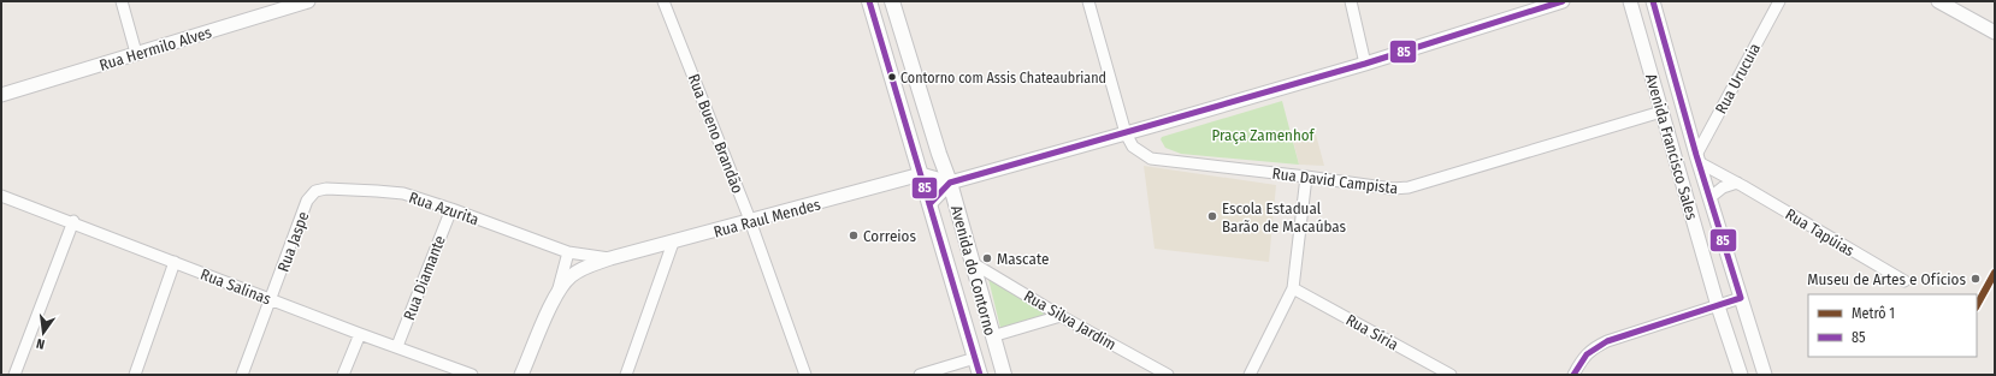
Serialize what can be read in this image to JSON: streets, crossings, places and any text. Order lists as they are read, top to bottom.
{
  "streets": {
    "main road": ["Avenida do Contorno"],
    "street": [
      "Rua Hermilo Alves",
      "Rua Urucuia",
      "Rua Bueno Brandão",
      "Avenida Francisco Sales",
      "Rua David Campista",
      "Rua Azurita",
      "Rua Raul Mendes",
      "Rua Tapúias",
      "Rua Jaspe",
      "Rua Diamante",
      "Rua Salinas",
      "Rua Silva Jardim",
      "Rua Síria"
    ]
  },
  "crossings": [
    ["Rua Urucuia", "Avenida Francisco Sales"],
    ["Rua Urucuia", "Rua Tapúias"],
    ["Rua Bueno Brandão", "Rua Raul Mendes"],
    ["Avenida Francisco Sales", "Rua David Campista"],
    ["Avenida Francisco Sales", "Rua Tapúias"],
    ["Rua Azurita", "Rua Raul Mendes"],
    ["Rua Azurita", "Rua Jaspe"],
    ["Rua Azurita", "Rua Diamante"],
    ["Rua Raul Mendes", "Avenida do Contorno"],
    ["Rua Jaspe", "Rua Salinas"],
    ["Avenida do Contorno", "Rua Silva Jardim"],
    ["Rua Diamante", "Rua Salinas"]
  ],
  "parks": ["Praça Zamenhof"],
  "places": [
    "Contorno com Assis Chateaubriand",
    "Escola Estadual Barão de Macaúbas",
    "Correios",
    "Mascate",
    "Museu de Artes e Ofícios"
  ],
  "lines": ["transit line 85", "metro line 1"],
  "legend": ["Metrô 1", "85"],
  "north": "bottom"
}
